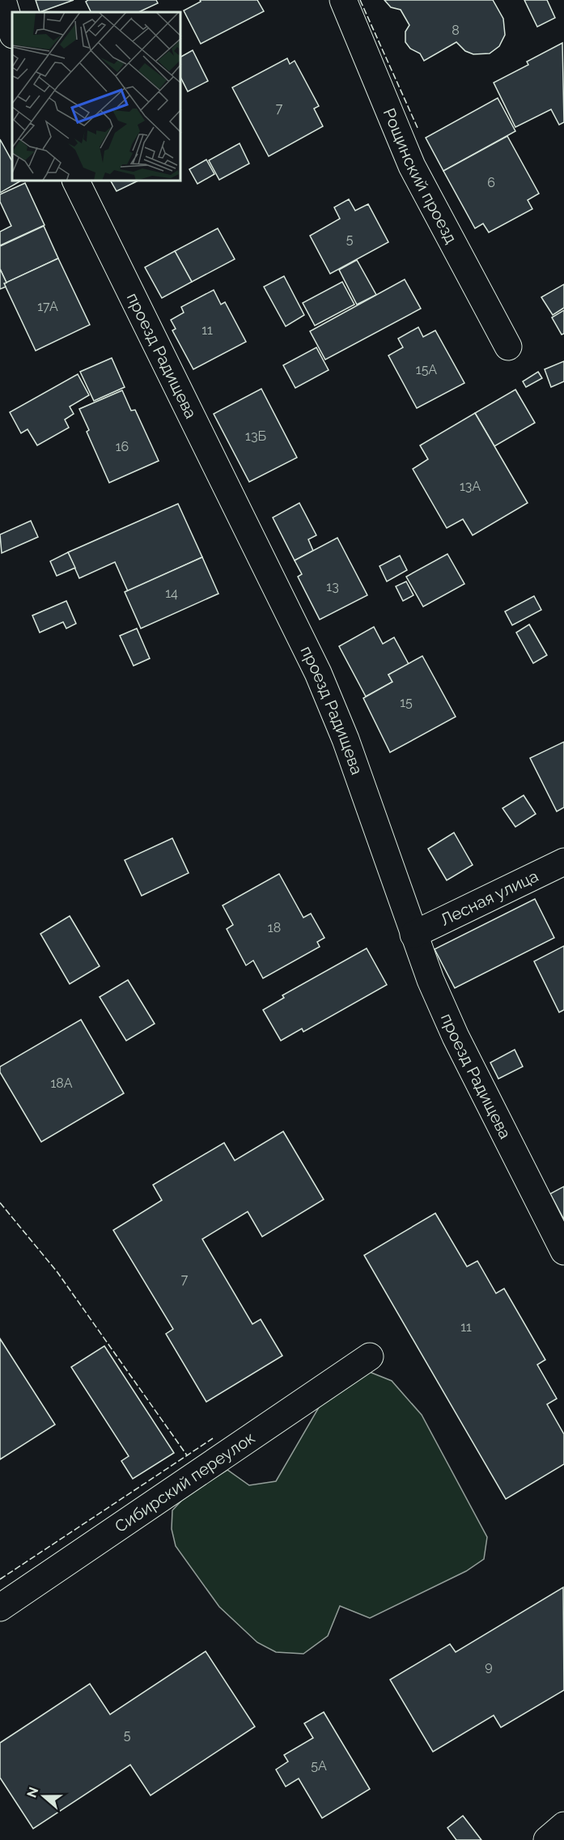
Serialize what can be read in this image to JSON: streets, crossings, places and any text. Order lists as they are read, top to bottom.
{
  "streets": {
    "street": [
      "Рощинский проезд",
      "проезд Радищева",
      "Лесная улица",
      "Сибирский переулок"
    ]
  },
  "crossings": [
    ["проезд Радищева", "Лесная улица"]
  ],
  "house_numbers": [
    "8",
    "7",
    "6",
    "5",
    "17А",
    "11",
    "15А",
    "13Б",
    "16",
    "13А",
    "13",
    "14",
    "15",
    "18",
    "18А",
    "7",
    "11",
    "9",
    "5",
    "5А"
  ],
  "north": "left"
}
